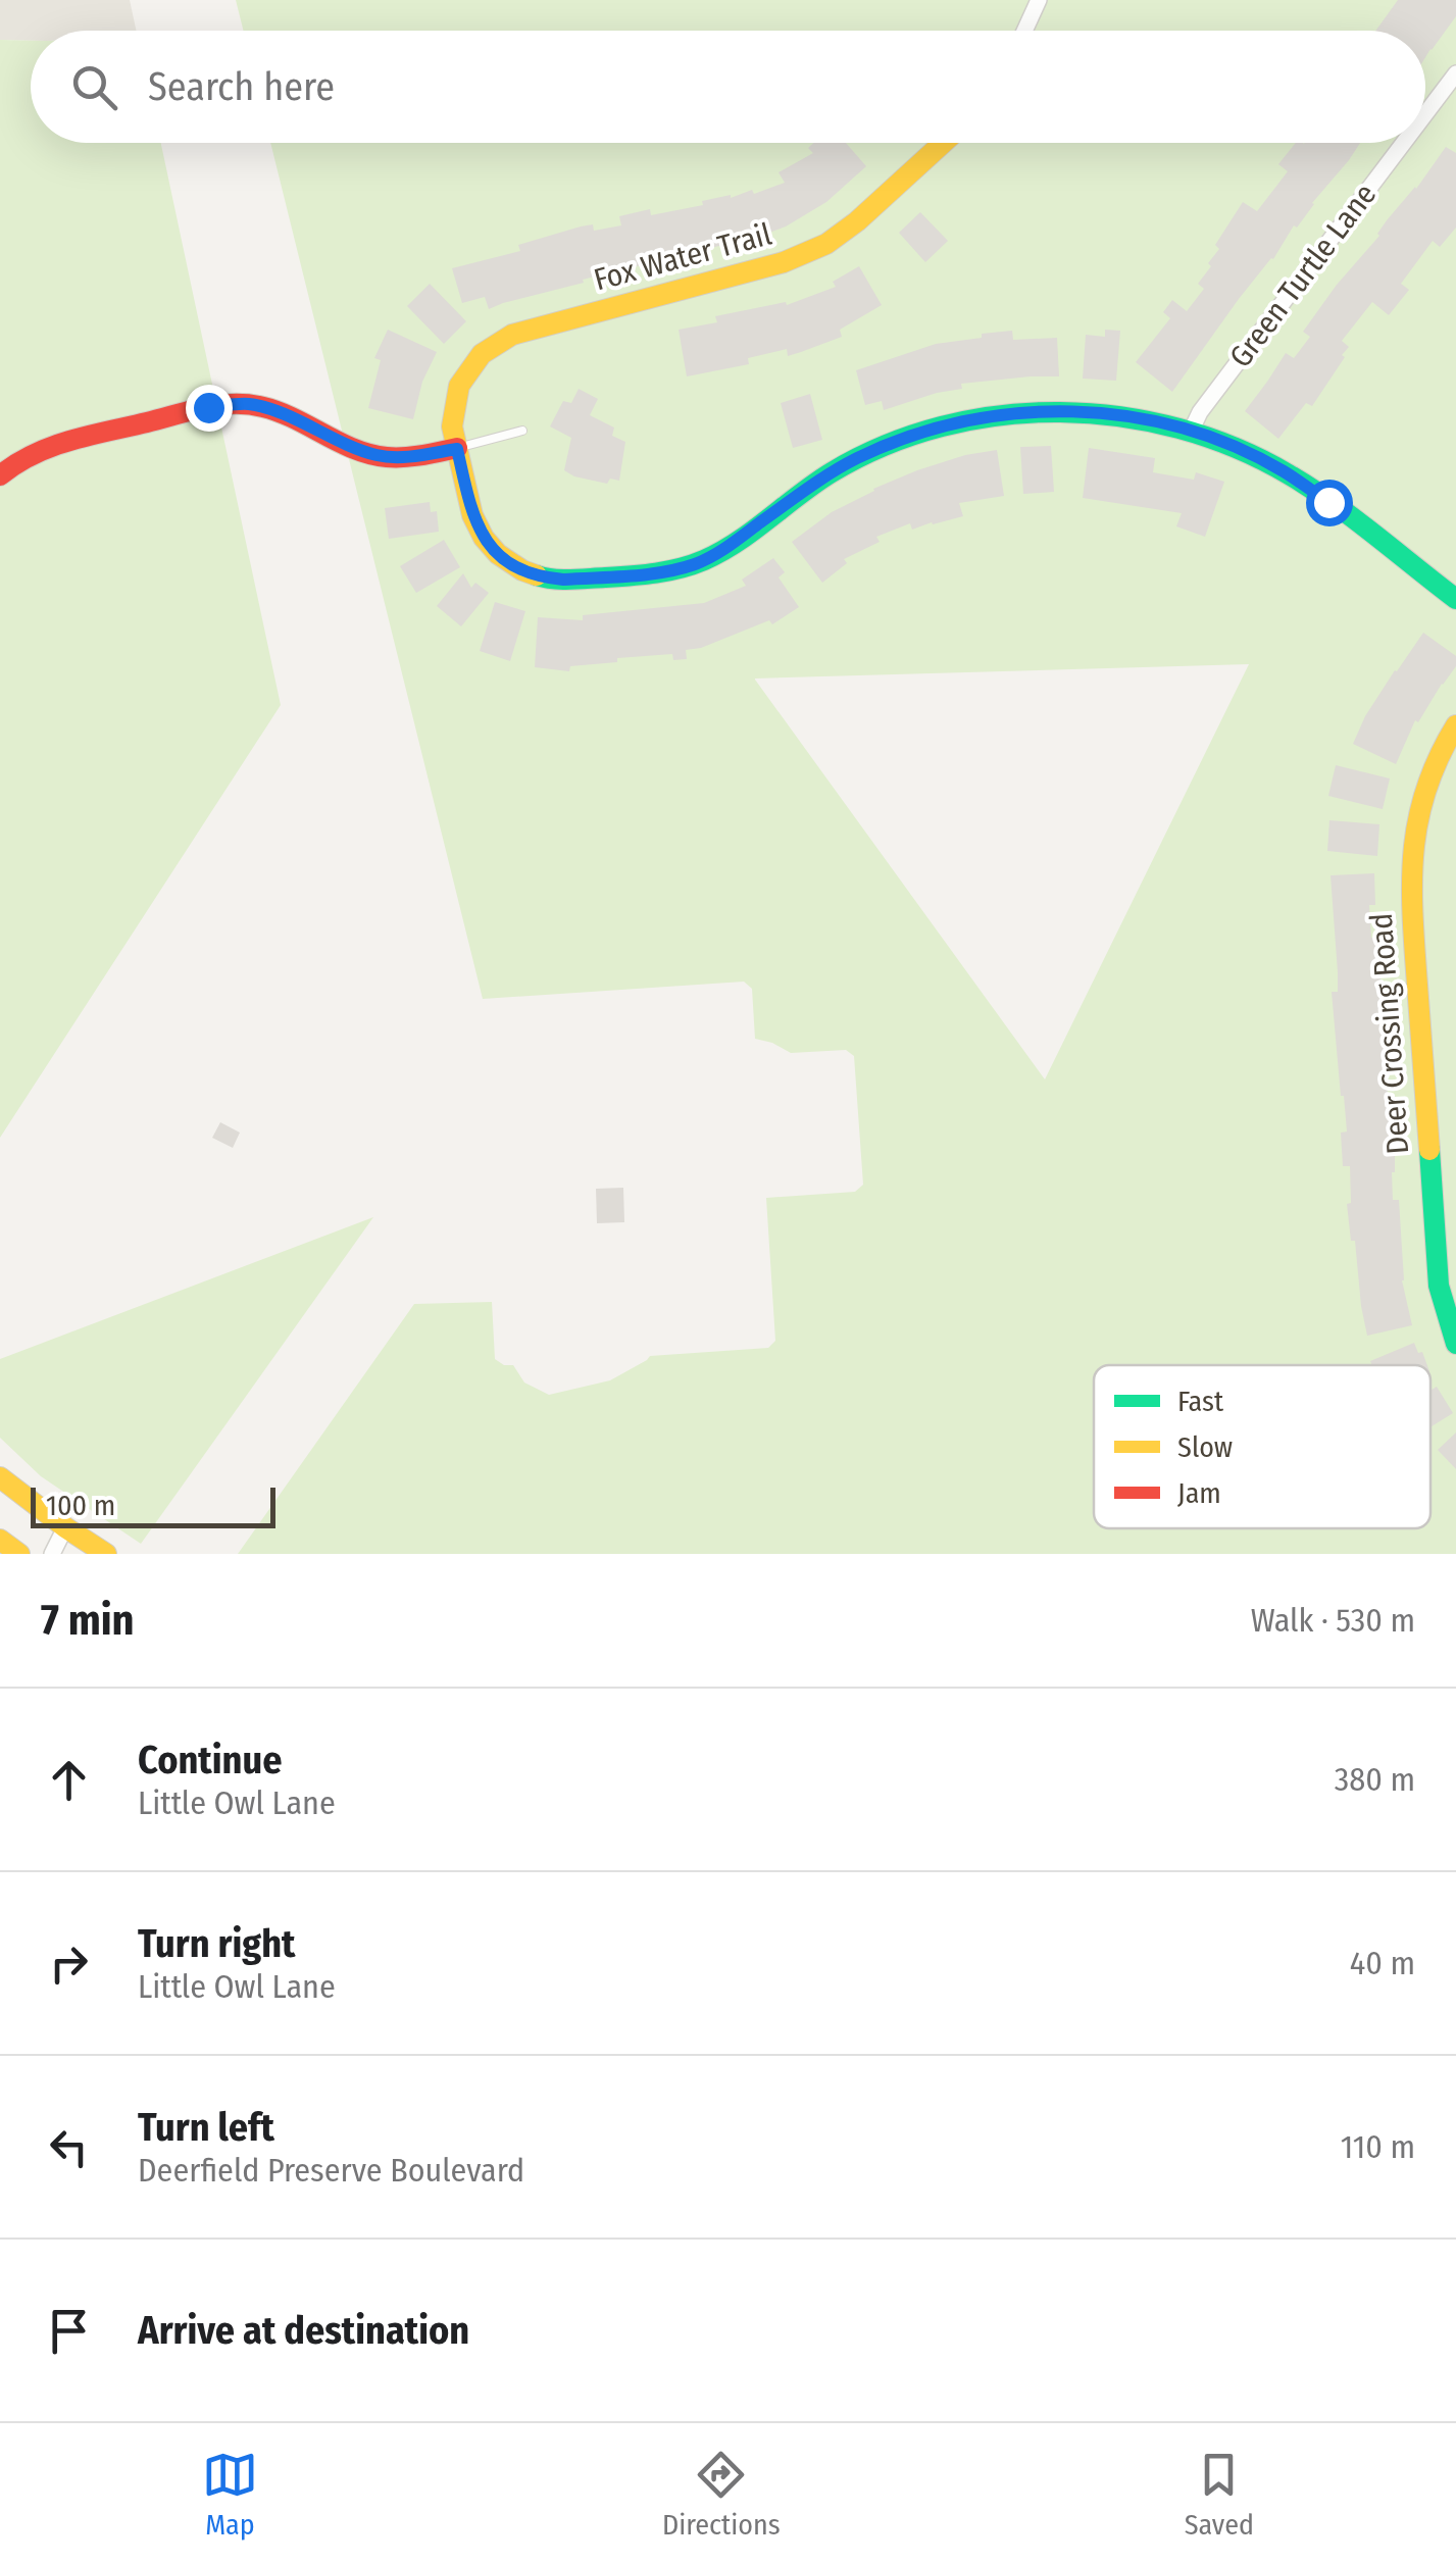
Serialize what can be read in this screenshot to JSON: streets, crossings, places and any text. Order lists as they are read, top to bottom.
{
  "streets": {
    "main road": ["Fox Water Trail", "Deer Crossing Road"],
    "street": ["Green Turtle Lane"]
  },
  "crossings": [
    ["Fox Water Trail", "Green Turtle Lane"]
  ],
  "legend": ["Fast", "Slow", "Jam"],
  "scale_bar": "100 m",
  "page": {
    "search": "Search here",
    "scale": "100 m",
    "heading": ["7 min", "Walk · 530 m"],
    "list": [
      ["Continue", "Little Owl Lane", "380 m"],
      ["Turn right", "Little Owl Lane", "40 m"],
      ["Turn left", "Deerfield Preserve Boulevard", "110 m"],
      "Arrive at destination"
    ],
    "nav": ["Map", "Directions", "Saved"]
  }
}
